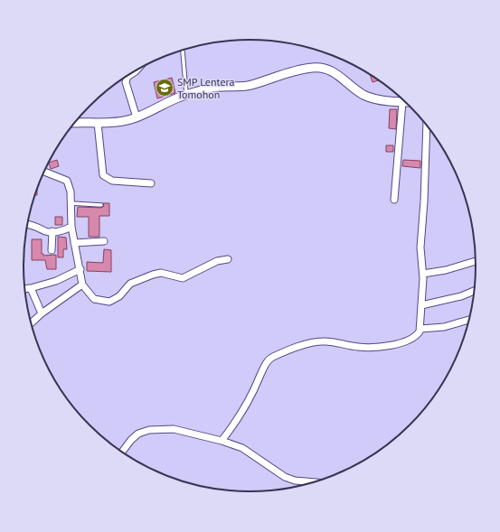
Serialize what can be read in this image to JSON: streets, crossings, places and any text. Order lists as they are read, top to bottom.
{
  "places": {
    "school or university": ["SMP Lentera Tomohon"]
  }
}
